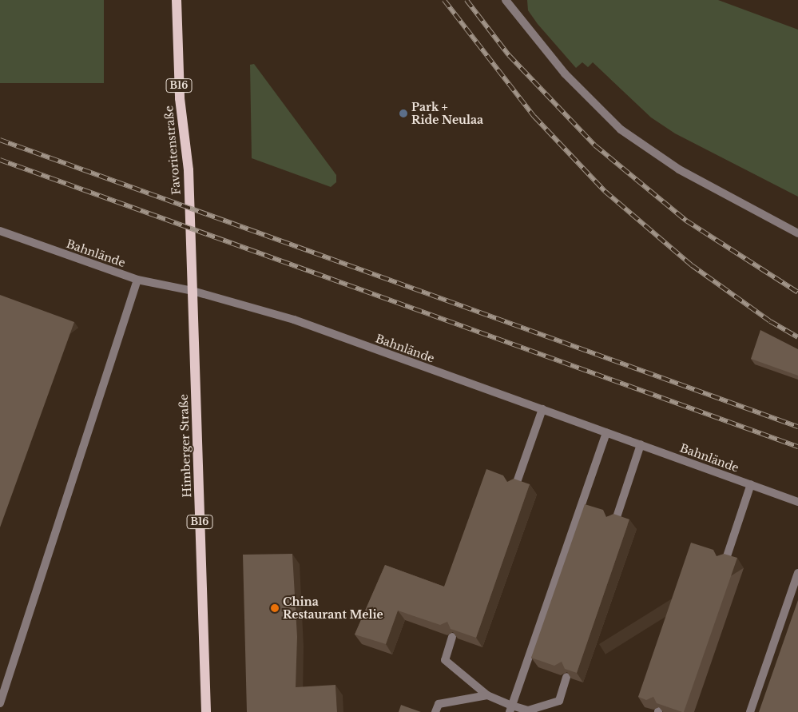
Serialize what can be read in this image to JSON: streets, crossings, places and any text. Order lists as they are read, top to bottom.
{
  "streets": {
    "main road": ["B16", "Favoritenstraße", "Himberger Straße"],
    "street": ["Bahnlände"]
  },
  "crossings": [
    ["Favoritenstraße", "Himberger Straße"],
    ["Bahnlände", "Himberger Straße"]
  ],
  "places": ["Park + Ride Neulaa", "China Restaurant Melie"]
}
